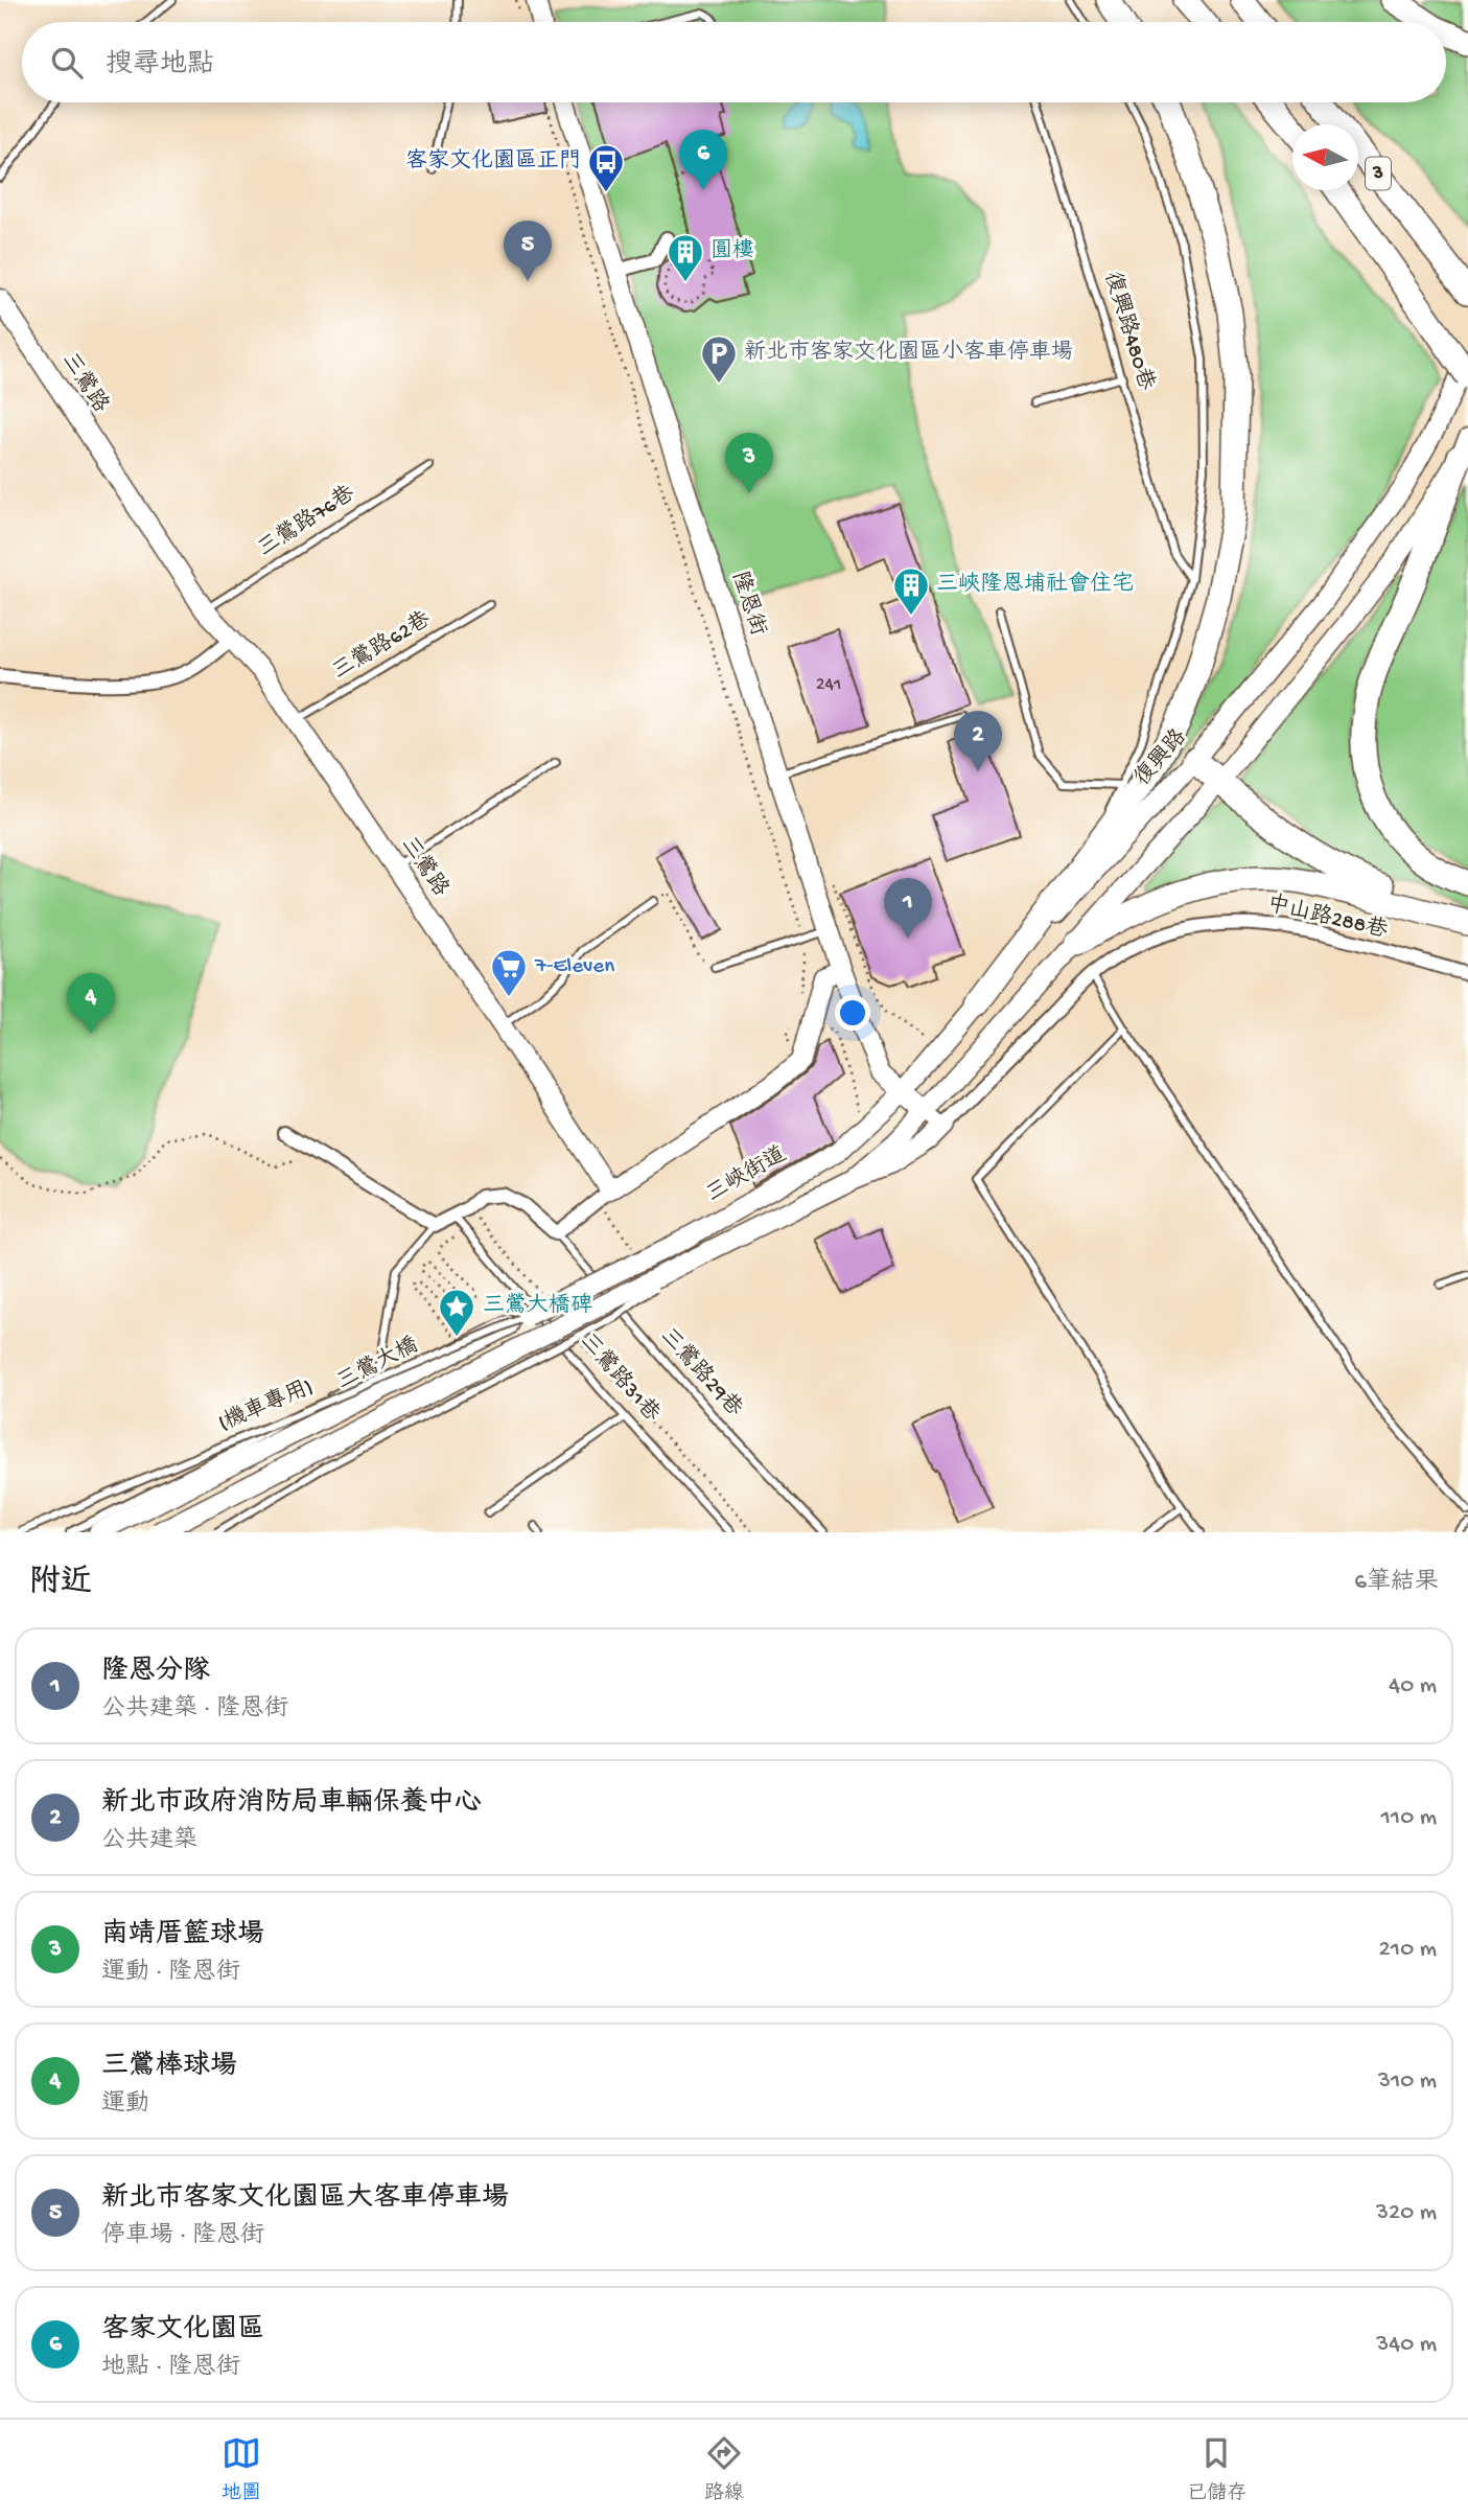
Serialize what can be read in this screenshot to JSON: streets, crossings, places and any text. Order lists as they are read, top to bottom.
{
  "streets": {
    "highway": ["3"],
    "main road": [
      "三鶯路",
      "隆恩街",
      "復興路",
      "三峽街道",
      "三鶯大橋"
    ],
    "street": ["中山路288巷"],
    "lane": [
      "復興路480巷",
      "三鶯路76巷",
      "三鶯路62巷",
      "三鶯路29巷",
      "三鶯路31巷",
      "(機車專用)"
    ]
  },
  "crossings": [
    ["三鶯路", "三鶯路76巷"],
    ["三鶯路", "三鶯路62巷"],
    ["隆恩街", "復興路"],
    ["復興路", "三峽街道"],
    ["三峽街道", "三鶯大橋"],
    ["三鶯大橋", "(機車專用)"]
  ],
  "places": {
    "bus stop": ["客家文化園區正門"],
    "building": ["圓樓", "三峽隆恩埔社會住宅"],
    "parking": ["新北市客家文化園區小客車停車場"],
    "supermarket": ["7-Eleven"],
    "place": ["三鶯大橋碑"]
  },
  "house_numbers": ["241"],
  "north": "left",
  "page": {
    "search": "搜尋地點",
    "pins": [
      "6",
      "5",
      "3",
      "2",
      "1",
      "4"
    ],
    "heading": ["附近", "6筆結果"],
    "list": [
      {
        "mark": "1",
        "name": "隆恩分隊",
        "note": "公共建築 · 隆恩街",
        "value": "40 m"
      },
      {
        "mark": "2",
        "name": "新北市政府消防局車輛保養中心",
        "note": "公共建築",
        "value": "110 m"
      },
      {
        "mark": "3",
        "name": "南靖厝籃球場",
        "note": "運動 · 隆恩街",
        "value": "210 m"
      },
      {
        "mark": "4",
        "name": "三鶯棒球場",
        "note": "運動",
        "value": "310 m"
      },
      {
        "mark": "5",
        "name": "新北市客家文化園區大客車停車場",
        "note": "停車場 · 隆恩街",
        "value": "320 m"
      },
      {
        "mark": "6",
        "name": "客家文化園區",
        "note": "地點 · 隆恩街",
        "value": "340 m"
      }
    ],
    "nav": ["地圖", "路線", "已儲存"]
  }
}
